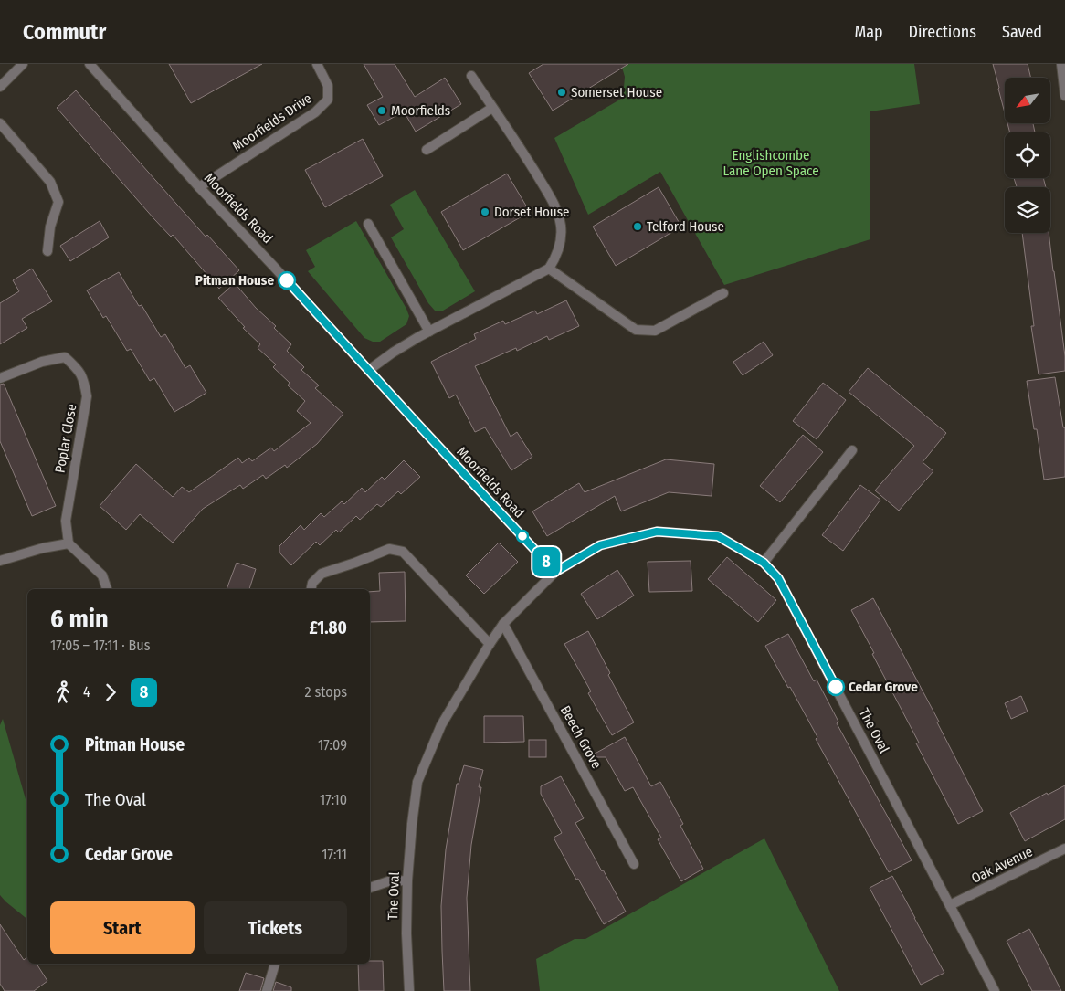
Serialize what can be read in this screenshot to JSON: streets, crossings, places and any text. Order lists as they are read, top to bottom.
{
  "streets": {
    "street": [
      "Moorfields Drive",
      "Moorfields Road",
      "Poplar Close",
      "The Oval",
      "Beech Grove",
      "Oak Avenue"
    ]
  },
  "crossings": [
    ["Moorfields Drive", "Moorfields Road"],
    ["Moorfields Road", "The Oval"],
    ["The Oval", "Beech Grove"],
    ["The Oval", "Oak Avenue"]
  ],
  "parks": ["Englishcombe Lane Open Space"],
  "places": [
    "Somerset House",
    "Moorfields",
    "Dorset House",
    "Telford House",
    "Pitman House",
    "Cedar Grove"
  ],
  "lines": ["bus line 8"],
  "north": "bottom left",
  "page": {
    "header": "Commutr",
    "nav": ["Map", "Directions", "Saved"],
    "on_map": "8",
    "heading": ["6 min", "17:05 – 17:11 · Bus", "£1.80"],
    "legs": ["4", "8", "2 stops"],
    "list": [
      {
        "name": "Pitman House",
        "value": "17:09"
      },
      {
        "name": "The Oval",
        "value": "17:10"
      },
      {
        "name": "Cedar Grove",
        "value": "17:11"
      }
    ],
    "buttons": ["Start", "Tickets"]
  }
}
